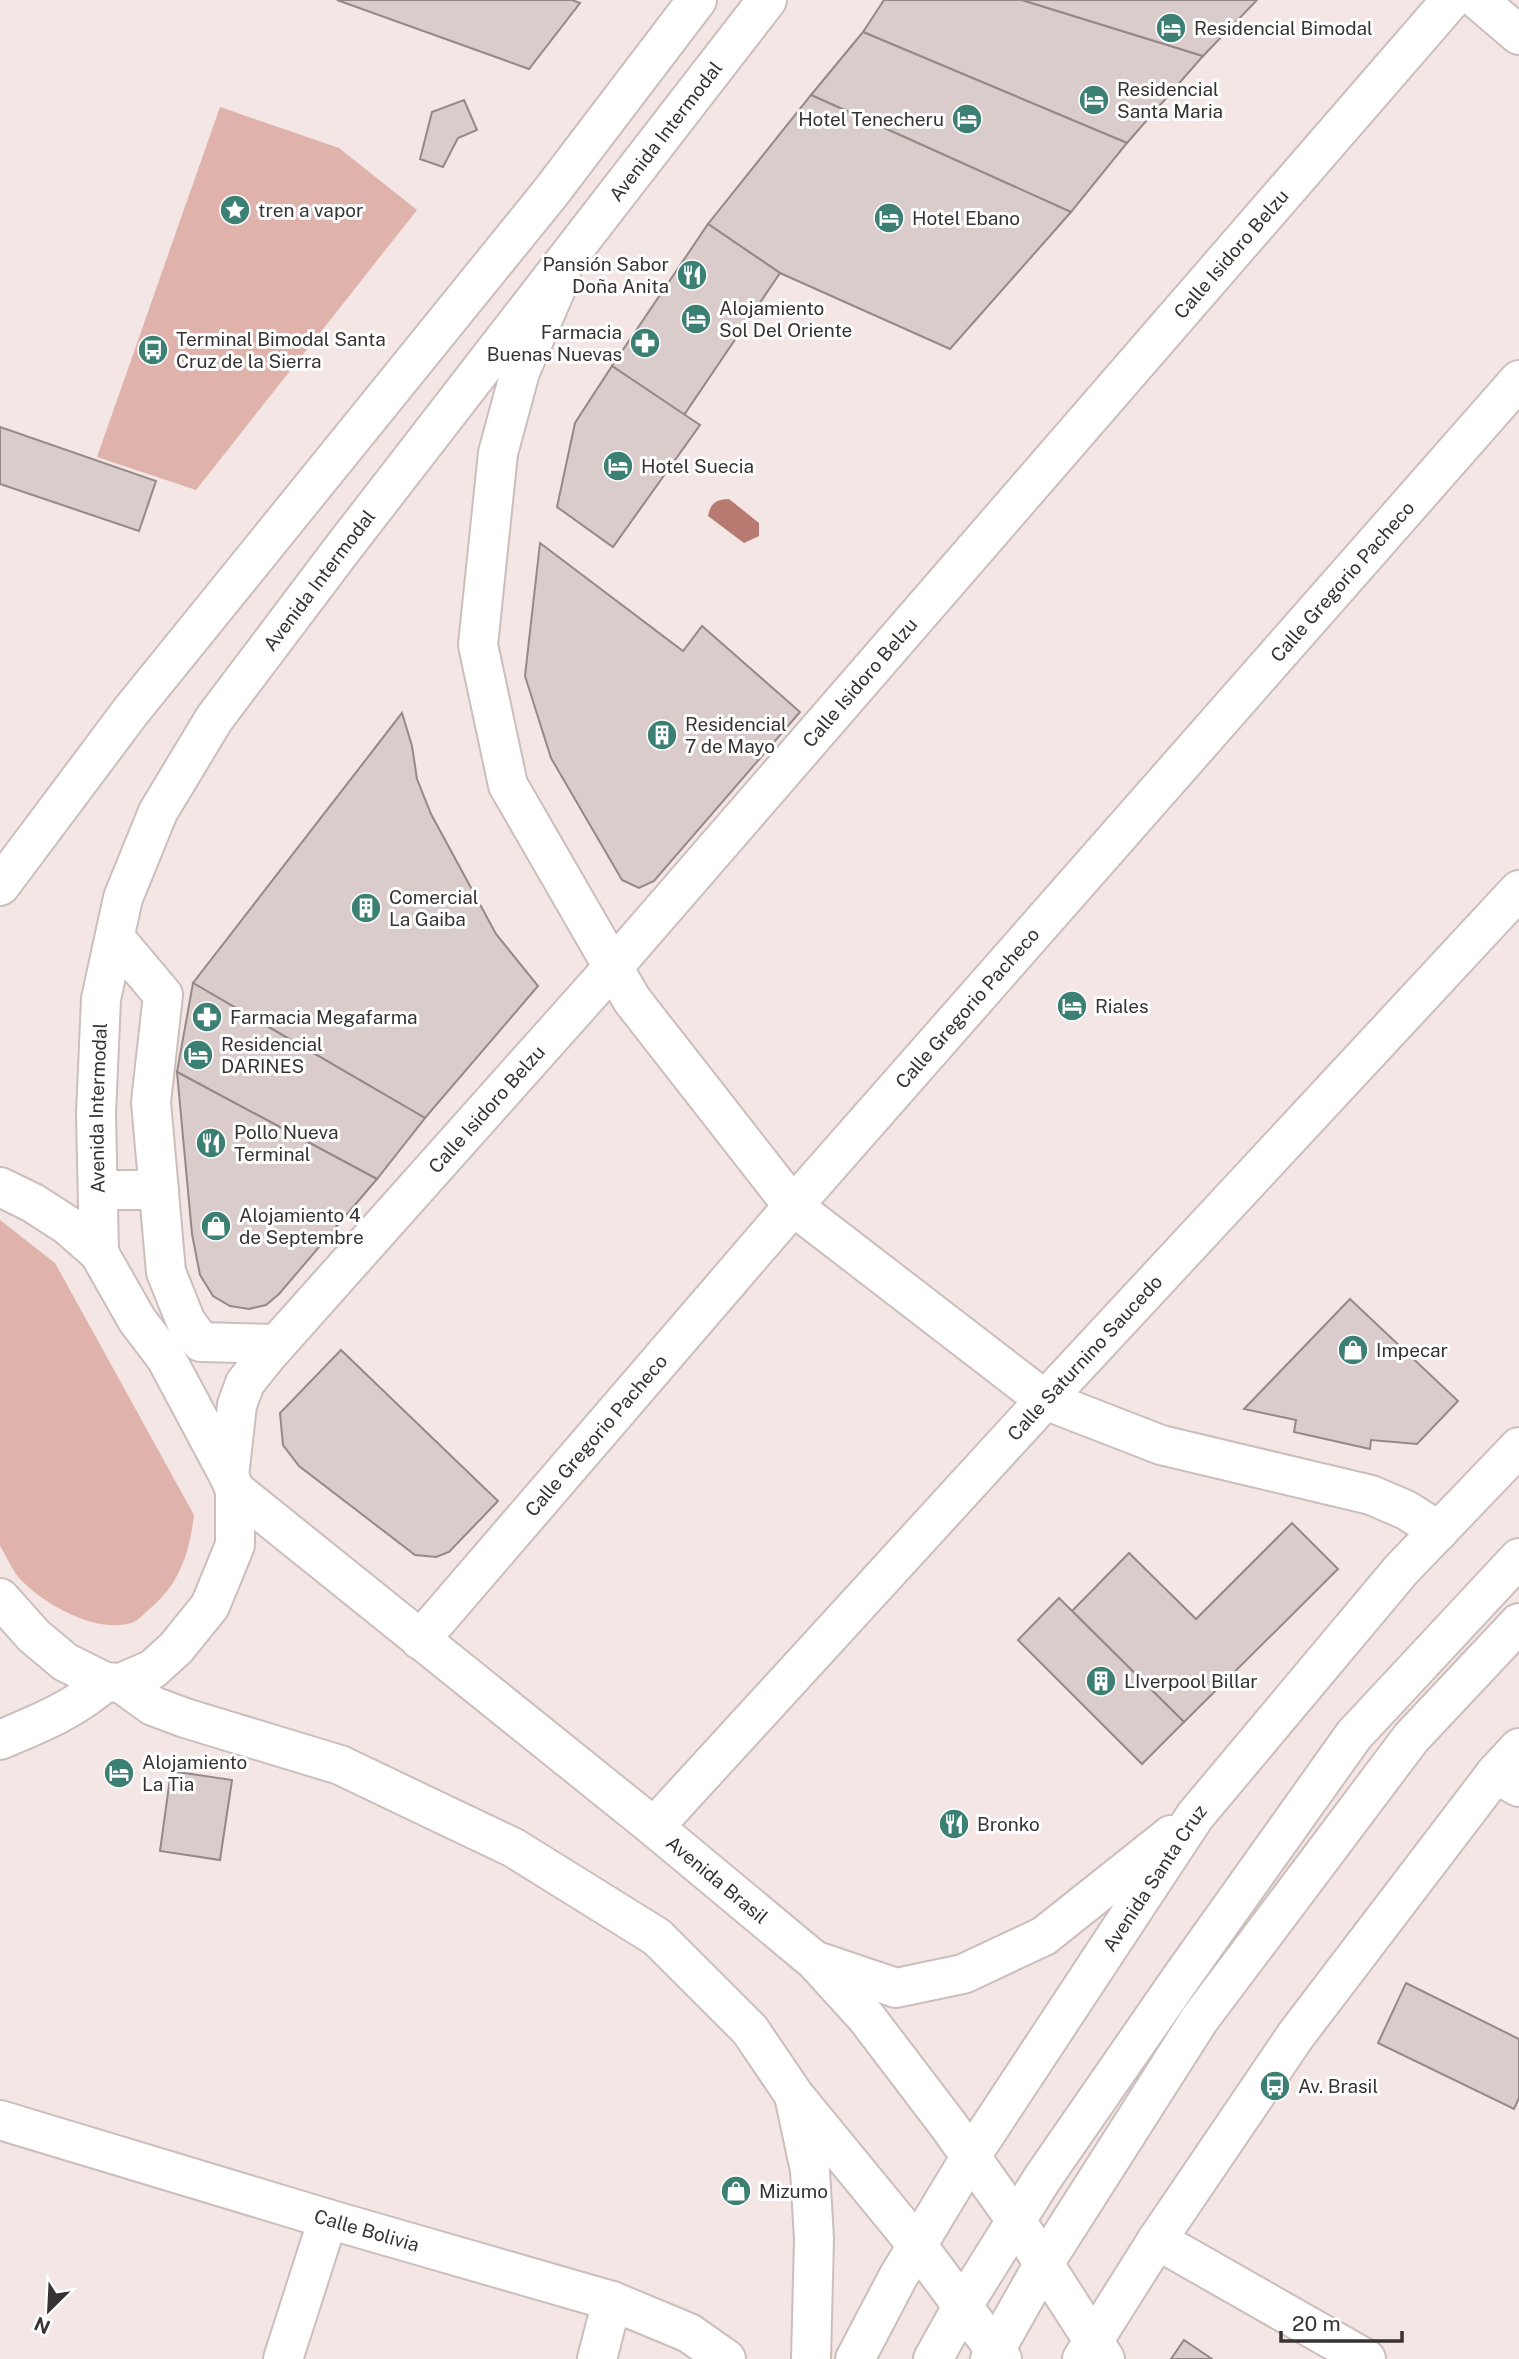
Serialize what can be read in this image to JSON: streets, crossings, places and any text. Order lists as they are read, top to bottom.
{
  "streets": {
    "main road": [
      "Avenida Intermodal",
      "Calle Isidoro Belzu",
      "Calle Gregorio Pacheco",
      "Calle Saturnino Saucedo",
      "Avenida Brasil",
      "Avenida Santa Cruz",
      "Calle Bolivia"
    ]
  },
  "crossings": [
    ["Calle Isidoro Belzu", "Avenida Brasil"],
    ["Calle Gregorio Pacheco", "Avenida Brasil"],
    ["Calle Saturnino Saucedo", "Avenida Brasil"],
    ["Avenida Brasil", "Avenida Santa Cruz"]
  ],
  "places": {
    "hotel": [
      "Residencial Bimodal",
      "Residencial Santa Maria",
      "Hotel Tenecheru",
      "Hotel Ebano",
      "Alojamiento Sol Del Oriente",
      "Hotel Suecia",
      "Riales",
      "Residencial DARINES",
      "Alojamiento La Tia"
    ],
    "place": ["tren a vapor"],
    "restaurant": ["Pansión Sabor Doña Anita", "Pollo Nueva Terminal", "Bronko"],
    "pharmacy": ["Farmacia Buenas Nuevas", "Farmacia Megafarma"],
    "bus stop": ["Terminal Bimodal Santa Cruz de la Sierra", "Av. Brasil"],
    "building": ["Residencial 7 de Mayo", "Comercial La Gaiba", "LIverpool Billar"],
    "shop": ["Alojamiento 4 de Septembre", "Impecar", "Mizumo"]
  },
  "scale_bar": "20 m",
  "north": "bottom left"
}
